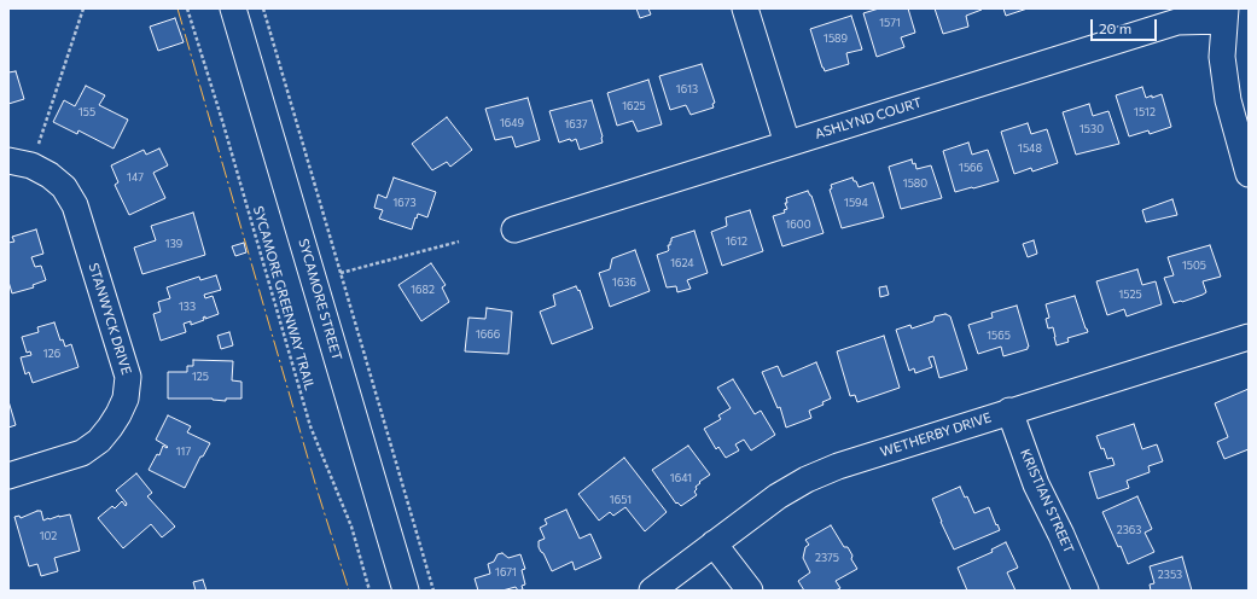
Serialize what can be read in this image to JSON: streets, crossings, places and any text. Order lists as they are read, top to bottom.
{
  "streets": {
    "street": [
      "ASHLYND COURT",
      "SYCAMORE STREET",
      "STANWYCK DRIVE",
      "WETHERBY DRIVE",
      "KRISTIAN STREET"
    ],
    "path": ["SYCAMORE GREENWAY TRAIL"]
  },
  "crossings": [
    ["WETHERBY DRIVE", "KRISTIAN STREET"]
  ],
  "house_numbers": [
    "1571",
    "1589",
    "1613",
    "1625",
    "155",
    "1512",
    "1649",
    "1637",
    "1530",
    "1548",
    "1566",
    "147",
    "1580",
    "1673",
    "1594",
    "1600",
    "1612",
    "139",
    "1624",
    "1505",
    "1636",
    "1682",
    "1525",
    "133",
    "1666",
    "1565",
    "126",
    "125",
    "117",
    "1641",
    "1651",
    "2363",
    "102",
    "2375",
    "1671",
    "2353"
  ],
  "scale_bar": "20 m"
}
